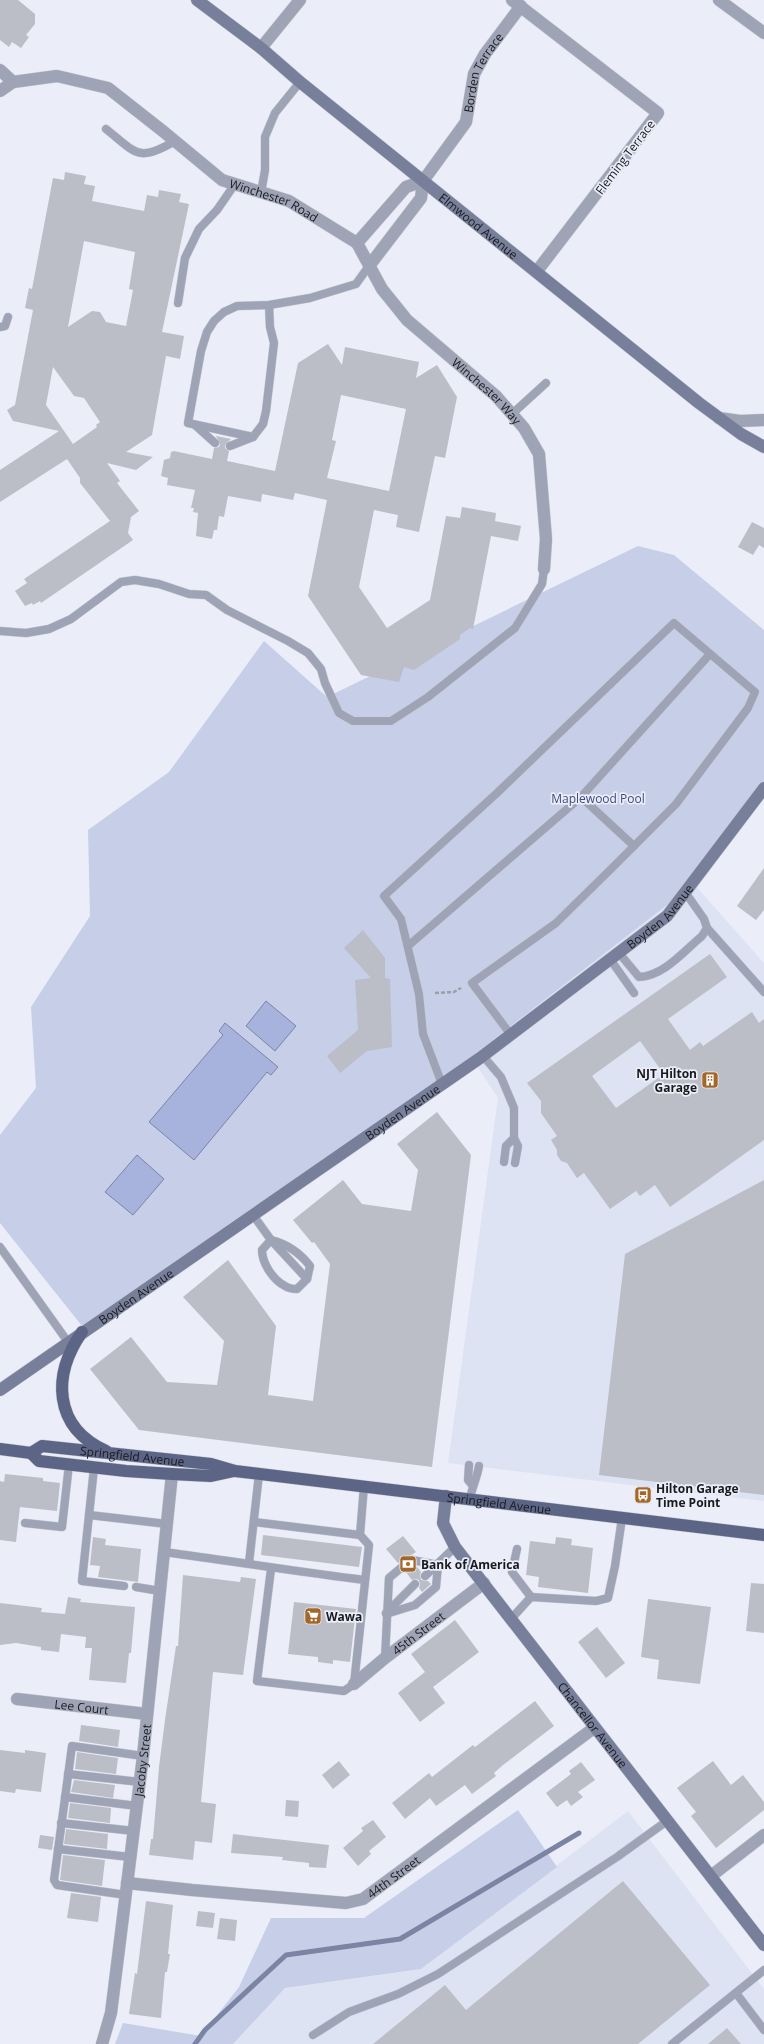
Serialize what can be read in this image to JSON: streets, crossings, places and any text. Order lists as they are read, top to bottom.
{
  "streets": {
    "main road": ["Springfield Avenue"],
    "street": [
      "Borden Terrace",
      "Fleming Terrace",
      "Winchester Road",
      "Elmwood Avenue",
      "Winchester Way",
      "Boyden Avenue",
      "45th Street",
      "Lee Court",
      "Chancellor Avenue",
      "Jacoby Street",
      "44th Street"
    ]
  },
  "crossings": [
    ["Borden Terrace", "Fleming Terrace"],
    ["Borden Terrace", "Elmwood Avenue"],
    ["Fleming Terrace", "Elmwood Avenue"],
    ["Winchester Road", "Winchester Way"],
    ["Springfield Avenue", "Chancellor Avenue"],
    ["Springfield Avenue", "Jacoby Street"],
    ["45th Street", "Chancellor Avenue"],
    ["Lee Court", "Jacoby Street"],
    ["Chancellor Avenue", "44th Street"],
    ["Jacoby Street", "44th Street"]
  ],
  "parks": ["Maplewood Pool"],
  "places": {
    "building": ["NJT Hilton Garage"],
    "bus stop": ["Hilton Garage Time Point"],
    "bank": ["Bank of America"],
    "supermarket": ["Wawa"]
  }
}
